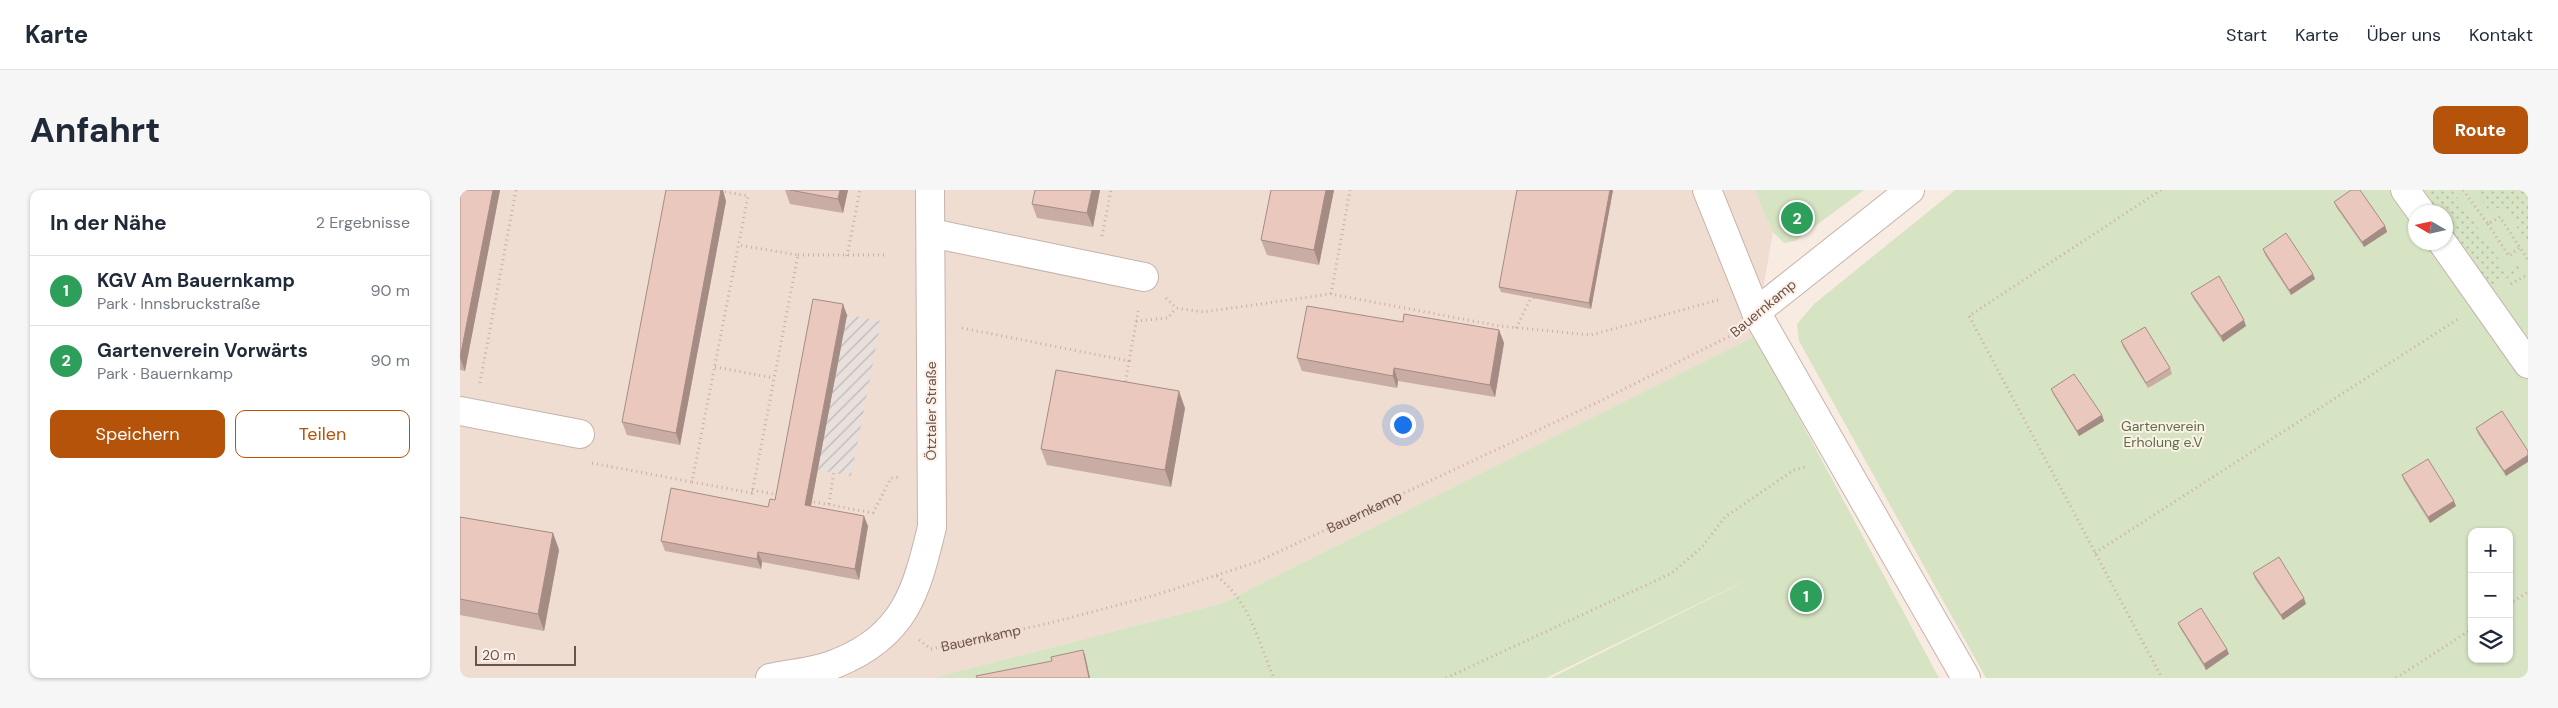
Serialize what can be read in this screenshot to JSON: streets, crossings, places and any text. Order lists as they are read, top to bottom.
{
  "streets": {
    "street": ["Bauernkamp", "Ötztaler Straße"]
  },
  "crossings": [
    ["Bauernkamp", "Ötztaler Straße"]
  ],
  "parks": ["Gartenverein Erholung e.V"],
  "scale_bar": "20 m",
  "north": "left",
  "page": {
    "header": "Karte",
    "nav": [
      "Start",
      "Karte",
      "Über uns",
      "Kontakt"
    ],
    "buttons": [
      "Route",
      ["Speichern", "Teilen"]
    ],
    "title": "Anfahrt",
    "heading": ["In der Nähe", "2 Ergebnisse"],
    "pins": ["2", "1"],
    "list": [
      {
        "mark": "1",
        "name": "KGV Am Bauernkamp",
        "note": "Park · Innsbruckstraße",
        "value": "90 m"
      },
      {
        "mark": "2",
        "name": "Gartenverein Vorwärts",
        "note": "Park · Bauernkamp",
        "value": "90 m"
      }
    ],
    "map_buttons": ["+", "−"],
    "scale": "20 m"
  }
}
